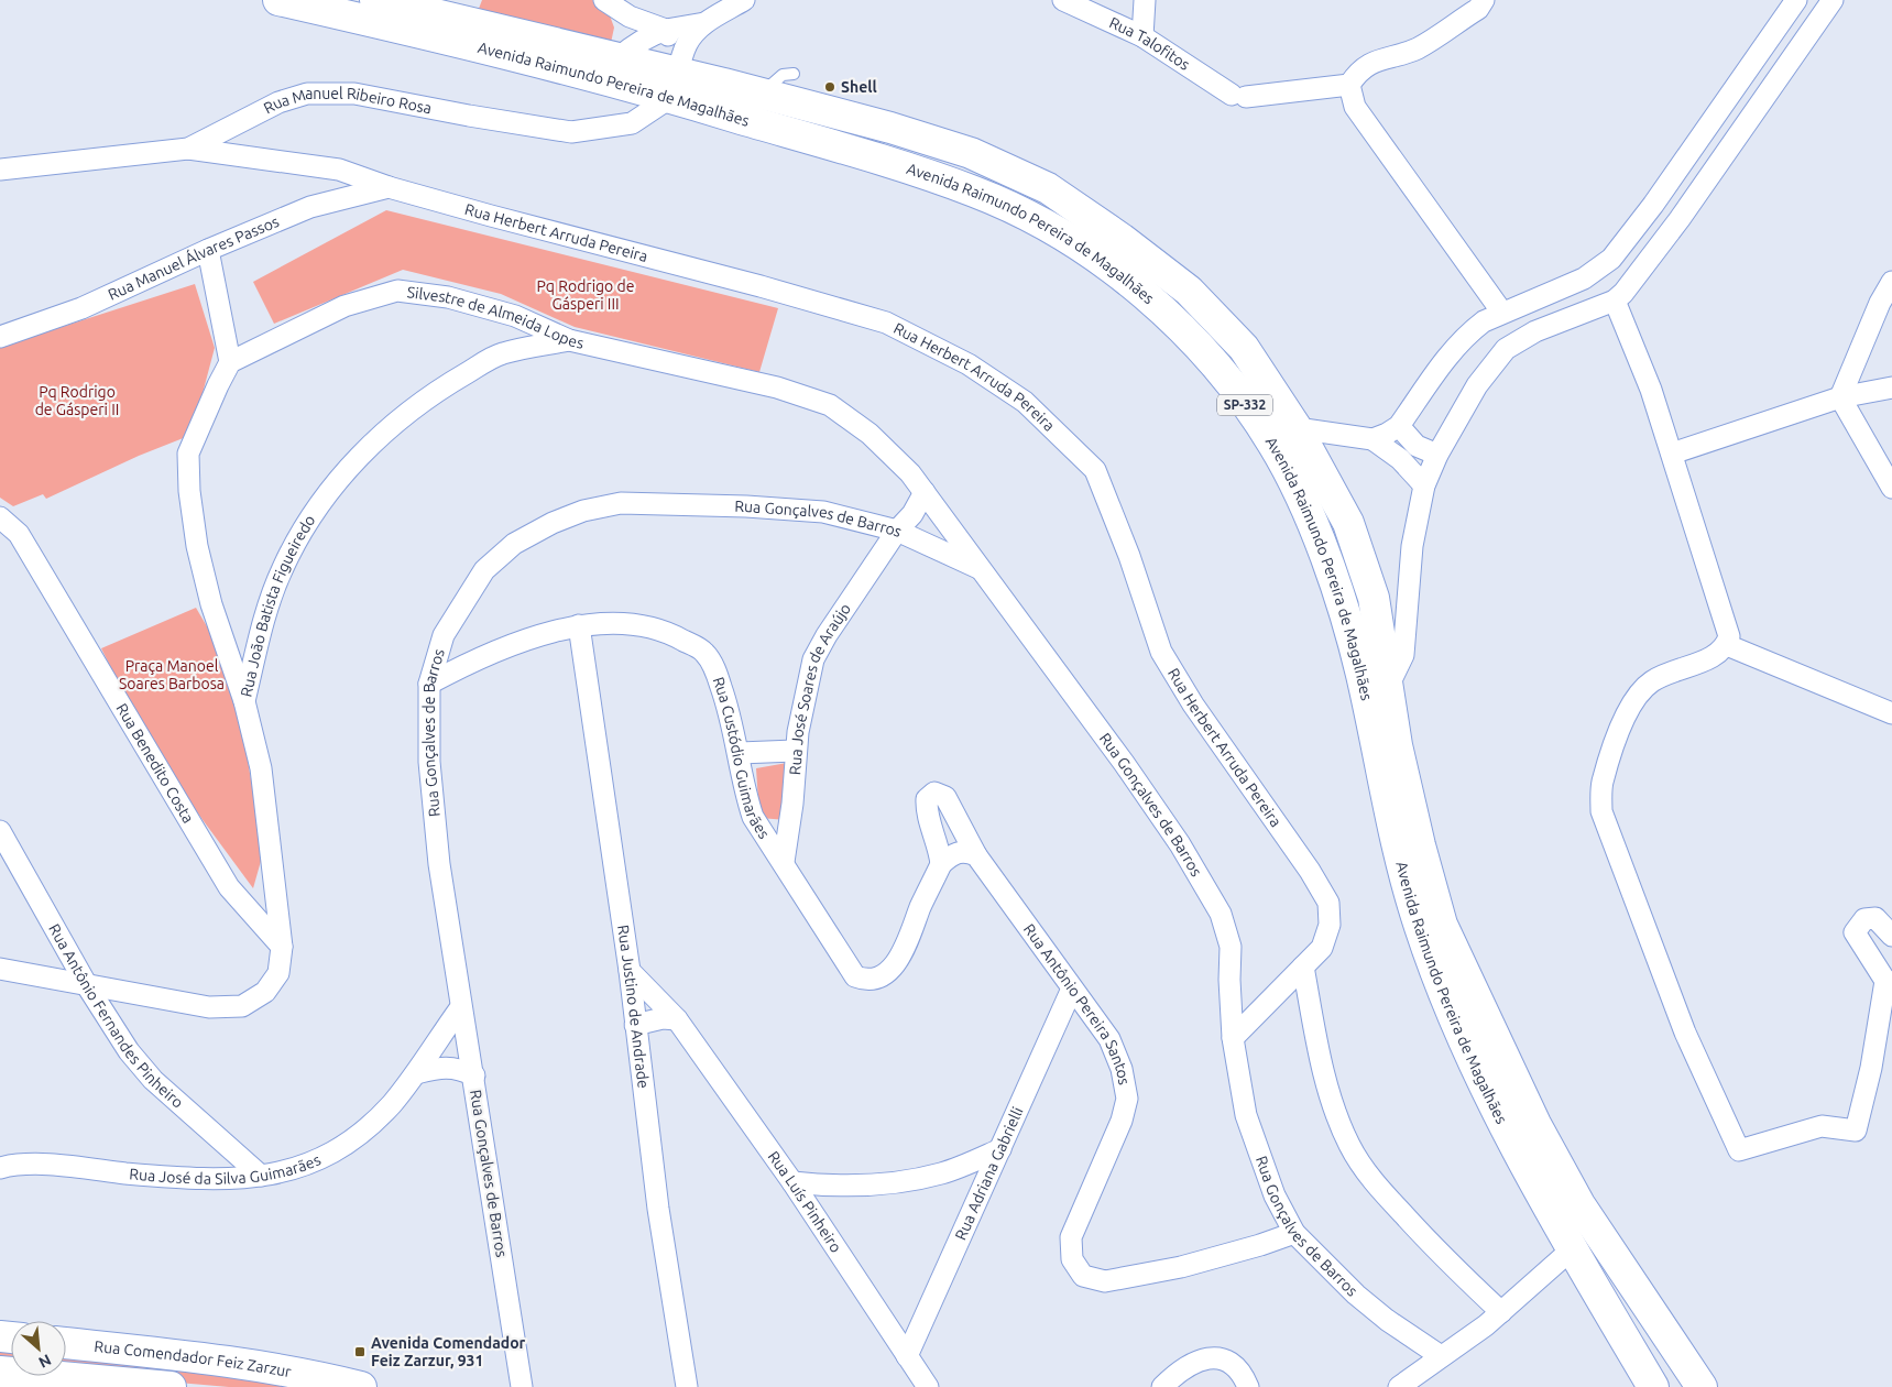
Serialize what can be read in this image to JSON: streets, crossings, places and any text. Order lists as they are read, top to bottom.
{
  "streets": {
    "main road": ["Avenida Raimundo Pereira de Magalhães", "SP-332", "Rua Comendador Feiz Zarzur"],
    "street": [
      "Rua Talofitos",
      "Rua Manuel Ribeiro Rosa",
      "Rua Herbert Arruda Pereira",
      "Rua Manuel Álvares Passos",
      "Silvestre de Almeida Lopes",
      "Rua Gonçalves de Barros",
      "Rua João Batista Figueiredo",
      "Rua José Soares de Araújo",
      "Rua Custódio Guimarães",
      "Rua Benedito Costa",
      "Rua Justino de Andrade",
      "Rua Antônio Pereira Santos",
      "Rua Antônio Fernandes Pinheiro",
      "Rua José da Silva Guimarães",
      "Rua Adriana Gabrielli",
      "Rua Luís Pinheiro"
    ]
  },
  "crossings": [
    ["Avenida Raimundo Pereira de Magalhães", "Rua Manuel Ribeiro Rosa"],
    ["Rua Manuel Ribeiro Rosa", "Rua Herbert Arruda Pereira"],
    ["Rua Herbert Arruda Pereira", "Rua Manuel Álvares Passos"],
    ["Rua Herbert Arruda Pereira", "Rua Gonçalves de Barros"],
    ["Silvestre de Almeida Lopes", "Rua Gonçalves de Barros"],
    ["Silvestre de Almeida Lopes", "Rua João Batista Figueiredo"],
    ["Rua Gonçalves de Barros", "Rua José Soares de Araújo"],
    ["Rua Gonçalves de Barros", "Rua Custódio Guimarães"],
    ["Rua Gonçalves de Barros", "Rua Antônio Pereira Santos"],
    ["Rua Gonçalves de Barros", "Rua José da Silva Guimarães"],
    ["Rua João Batista Figueiredo", "Rua Benedito Costa"],
    ["Rua João Batista Figueiredo", "Rua Antônio Fernandes Pinheiro"],
    ["Rua José Soares de Araújo", "Rua Custódio Guimarães"],
    ["Rua Custódio Guimarães", "Rua Justino de Andrade"],
    ["Rua Custódio Guimarães", "Rua Antônio Pereira Santos"],
    ["Rua Justino de Andrade", "Rua Luís Pinheiro"],
    ["Rua Antônio Pereira Santos", "Rua Adriana Gabrielli"],
    ["Rua Antônio Fernandes Pinheiro", "Rua José da Silva Guimarães"],
    ["Rua Adriana Gabrielli", "Rua Luís Pinheiro"]
  ],
  "parks": ["Pq Rodrigo de Gásperi III", "Pq Rodrigo de Gásperi II", "Praça Manoel Soares Barbosa"],
  "places": {
    "other": ["Shell"],
    "transit": ["Avenida Comendador Feiz Zarzur, 931"]
  },
  "north": "bottom right"
}
